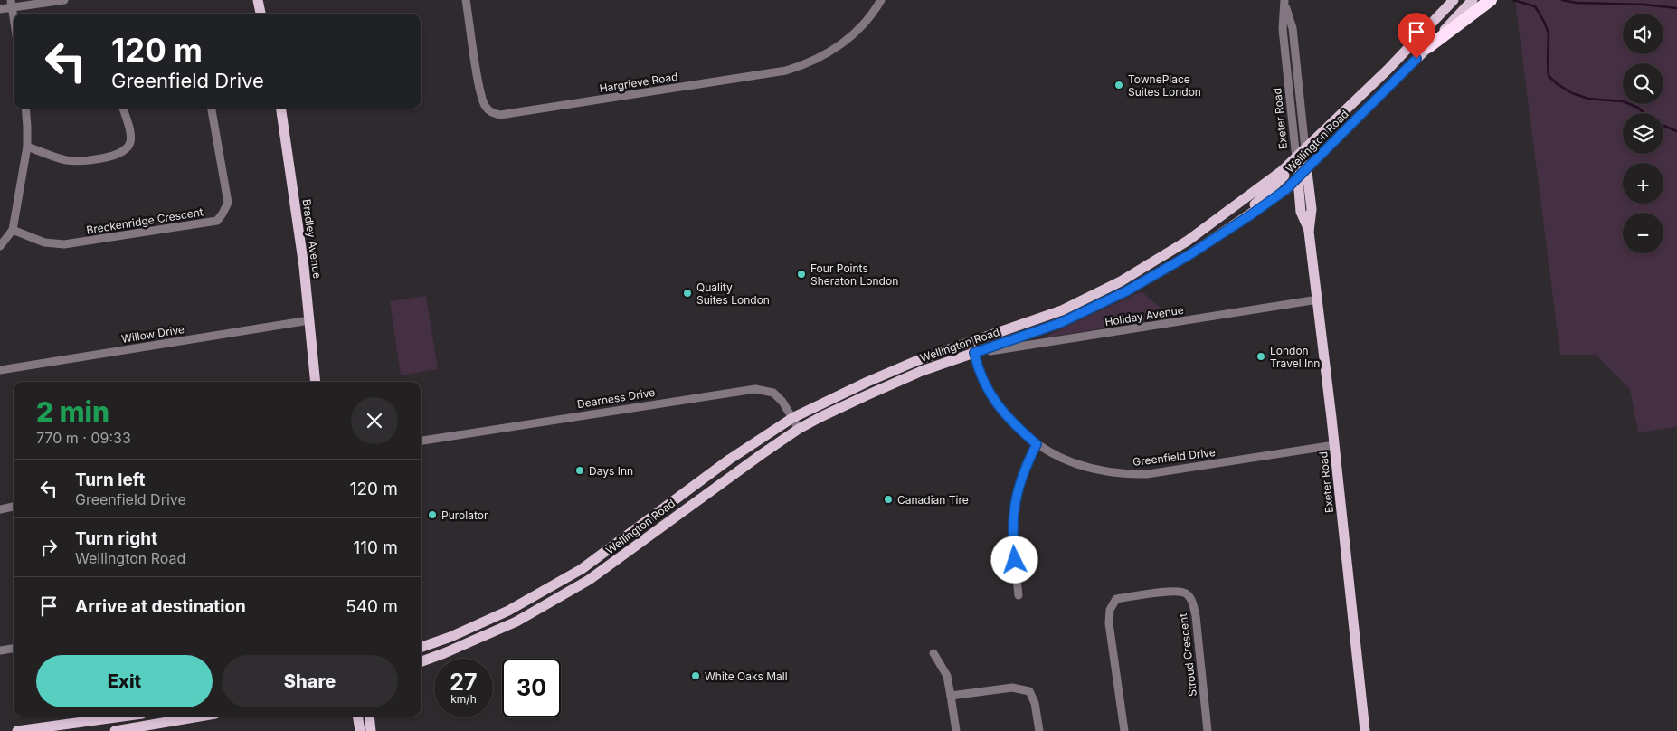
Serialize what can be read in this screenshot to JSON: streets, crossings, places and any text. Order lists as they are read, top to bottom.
{
  "streets": {
    "main road": ["Exeter Road", "Wellington Road", "Bradley Avenue"],
    "street": [
      "Hargrieve Road",
      "Breckenridge Crescent",
      "Holiday Avenue",
      "Willow Drive",
      "Dearness Drive",
      "Greenfield Drive",
      "Stroud Crescent"
    ]
  },
  "crossings": [
    ["Exeter Road", "Wellington Road"],
    ["Exeter Road", "Holiday Avenue"],
    ["Exeter Road", "Greenfield Drive"],
    ["Wellington Road", "Holiday Avenue"],
    ["Wellington Road", "Dearness Drive"],
    ["Wellington Road", "Greenfield Drive"],
    ["Bradley Avenue", "Willow Drive"],
    ["Holiday Avenue", "Greenfield Drive"]
  ],
  "places": [
    "TownePlace Suites London",
    "Four Points Sheraton London",
    "Quality Suites London",
    "London Travel Inn",
    "Days Inn",
    "Canadian Tire",
    "Purolator",
    "White Oaks Mall"
  ],
  "page": {
    "map_buttons": ["+", "−"],
    "turn": ["120 m", "Greenfield Drive"],
    "heading": ["2 min", "770 m · 09:33"],
    "list": [
      {
        "name": "Turn left",
        "note": "Greenfield Drive",
        "value": "120 m"
      },
      {
        "name": "Turn right",
        "note": "Wellington Road",
        "value": "110 m"
      },
      {
        "name": "Arrive at destination",
        "value": "540 m"
      }
    ],
    "buttons": ["Exit", "Share"],
    "speed": "27 km/h",
    "limit": "30"
  }
}
